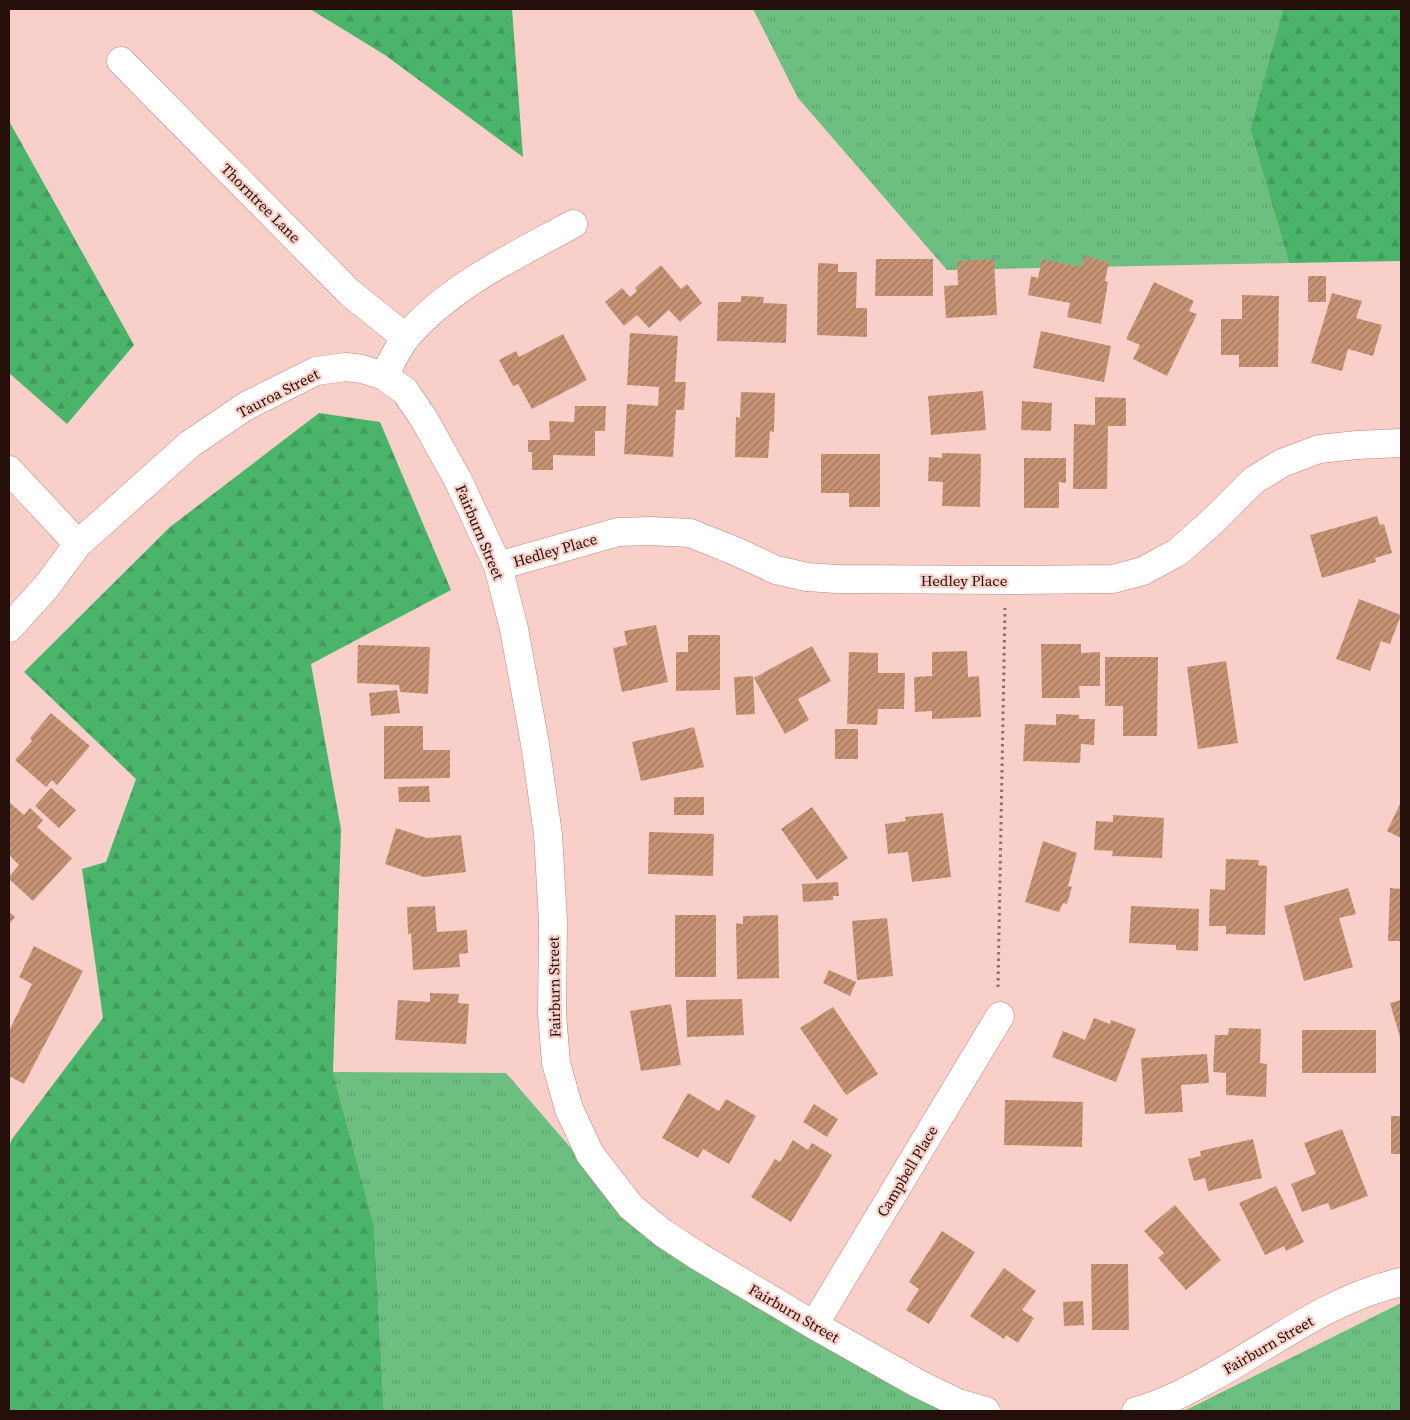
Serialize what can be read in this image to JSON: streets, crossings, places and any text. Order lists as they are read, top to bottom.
{
  "streets": {
    "street": [
      "Thorntree Lane",
      "Tauroa Street",
      "Fairburn Street",
      "Hedley Place",
      "Campbell Place"
    ]
  },
  "crossings": [
    ["Tauroa Street", "Fairburn Street"],
    ["Fairburn Street", "Hedley Place"],
    ["Fairburn Street", "Campbell Place"]
  ]
}
